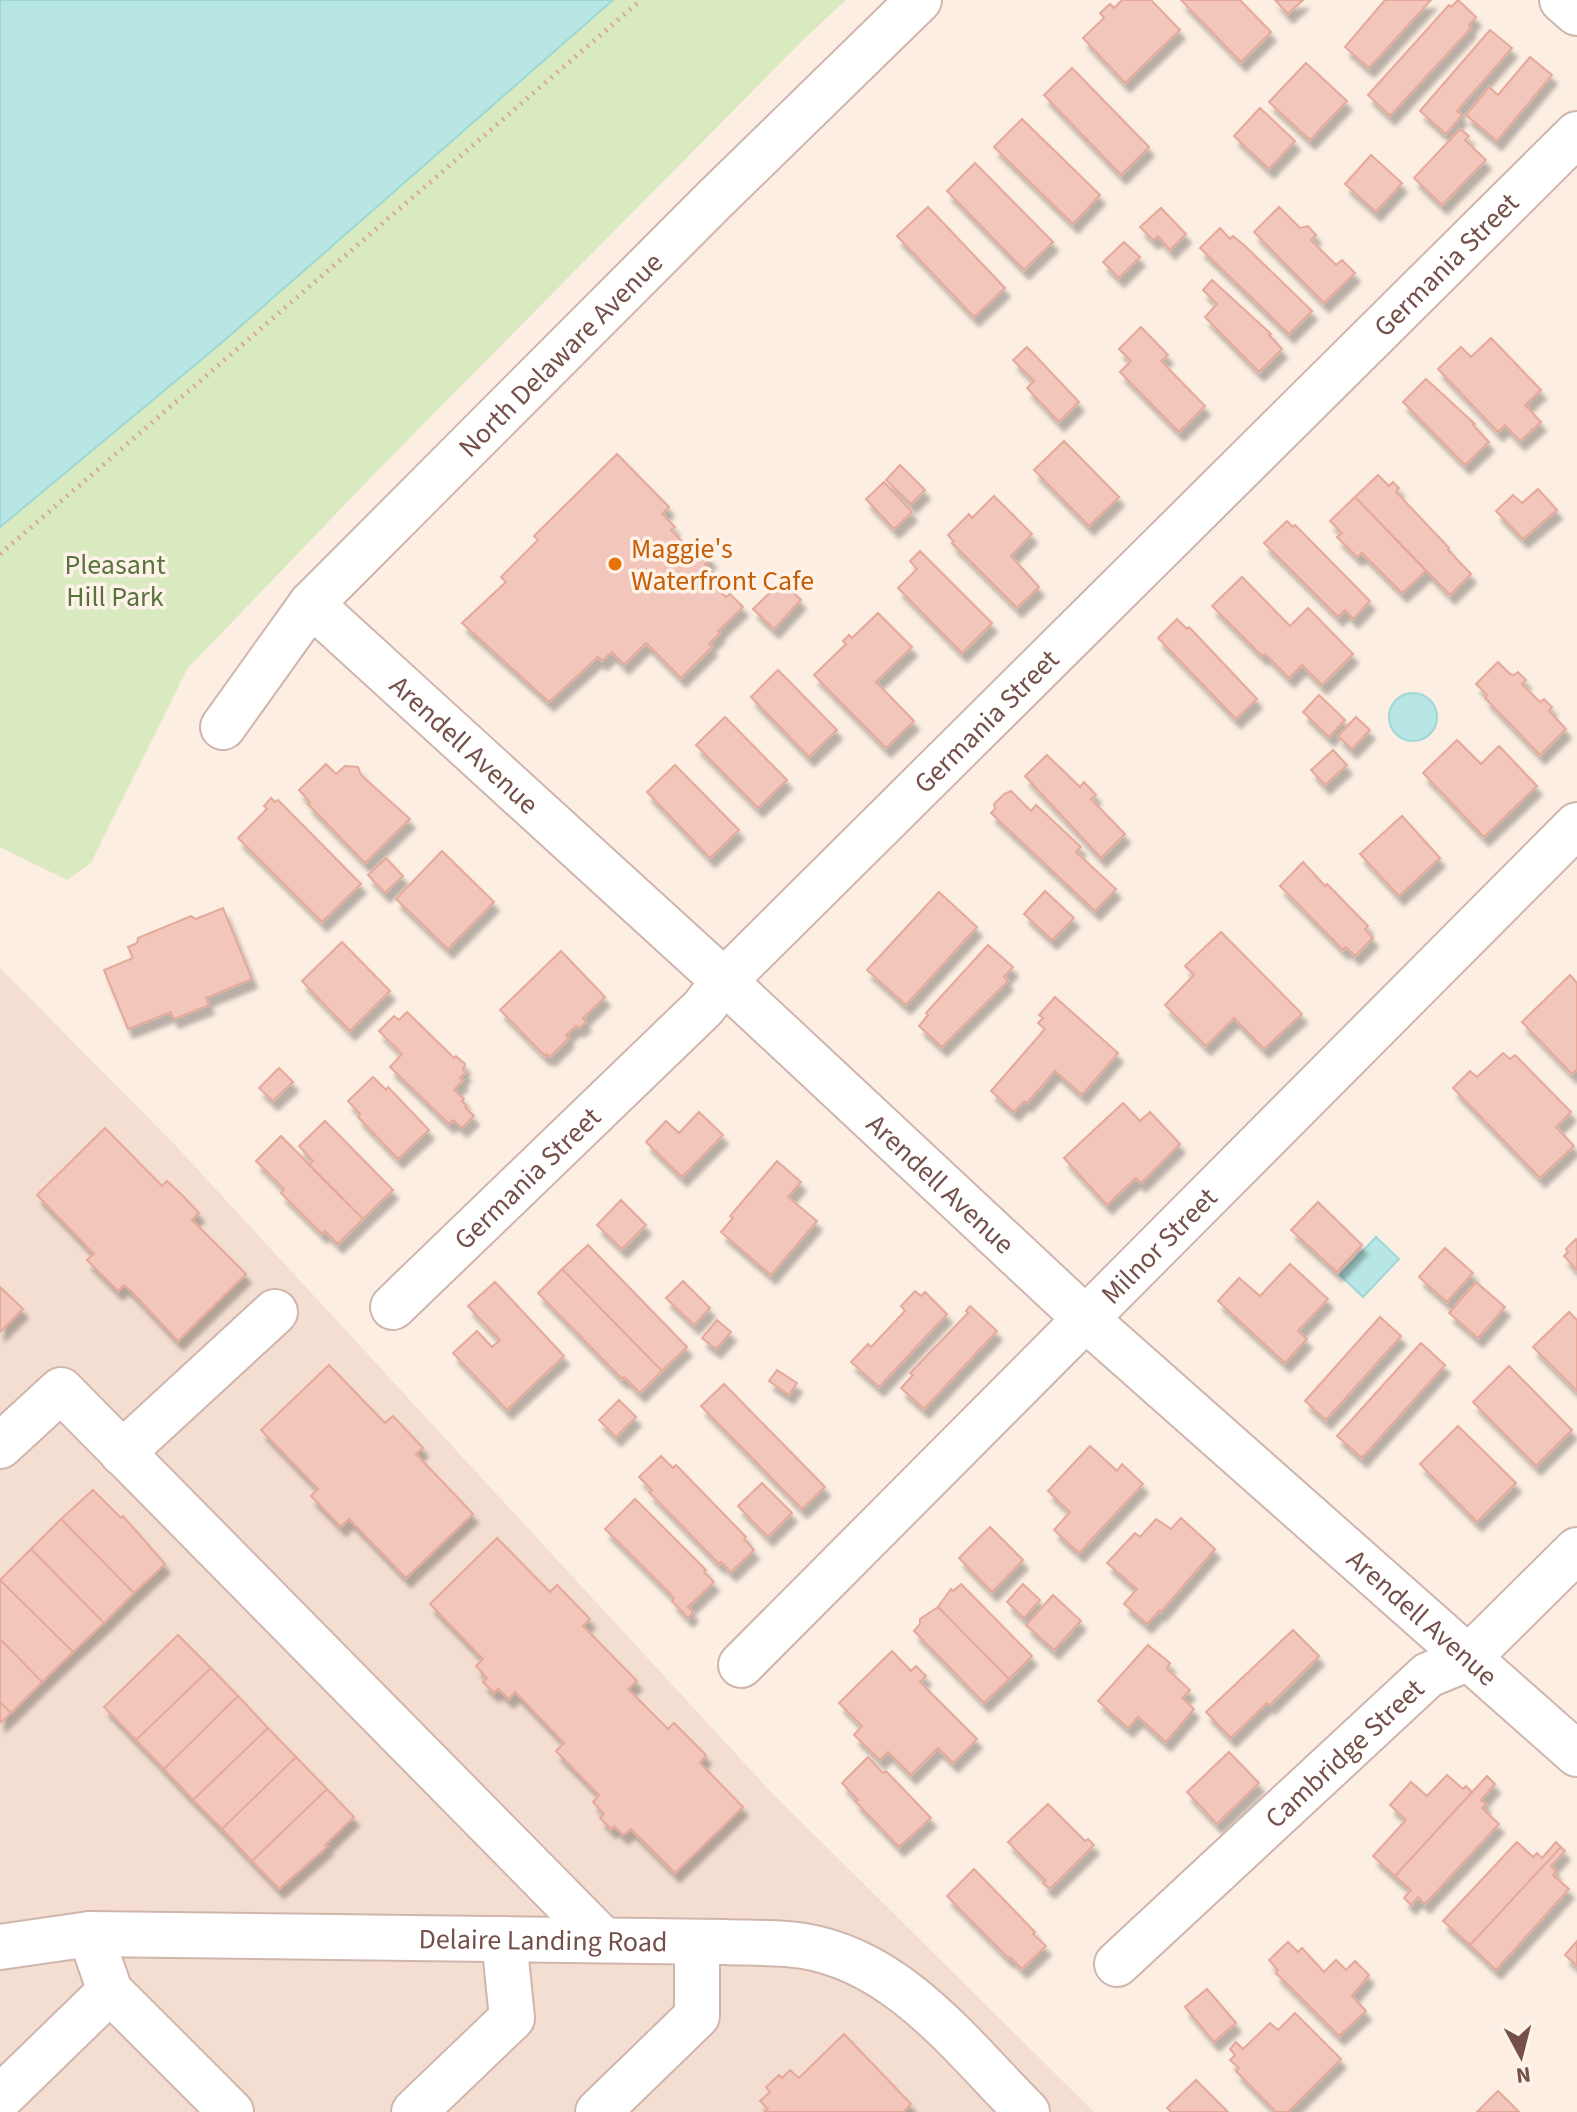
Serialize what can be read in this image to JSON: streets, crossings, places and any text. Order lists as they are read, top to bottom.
{
  "streets": {
    "street": [
      "Germania Street",
      "North Delaware Avenue",
      "Arendell Avenue",
      "Milnor Street",
      "Cambridge Street",
      "Delaire Landing Road"
    ]
  },
  "crossings": [
    ["Germania Street", "Arendell Avenue"],
    ["North Delaware Avenue", "Arendell Avenue"],
    ["Arendell Avenue", "Milnor Street"],
    ["Arendell Avenue", "Cambridge Street"]
  ],
  "parks": ["Pleasant Hill Park"],
  "places": ["Maggie's Waterfront Cafe"],
  "north": "bottom"
}
